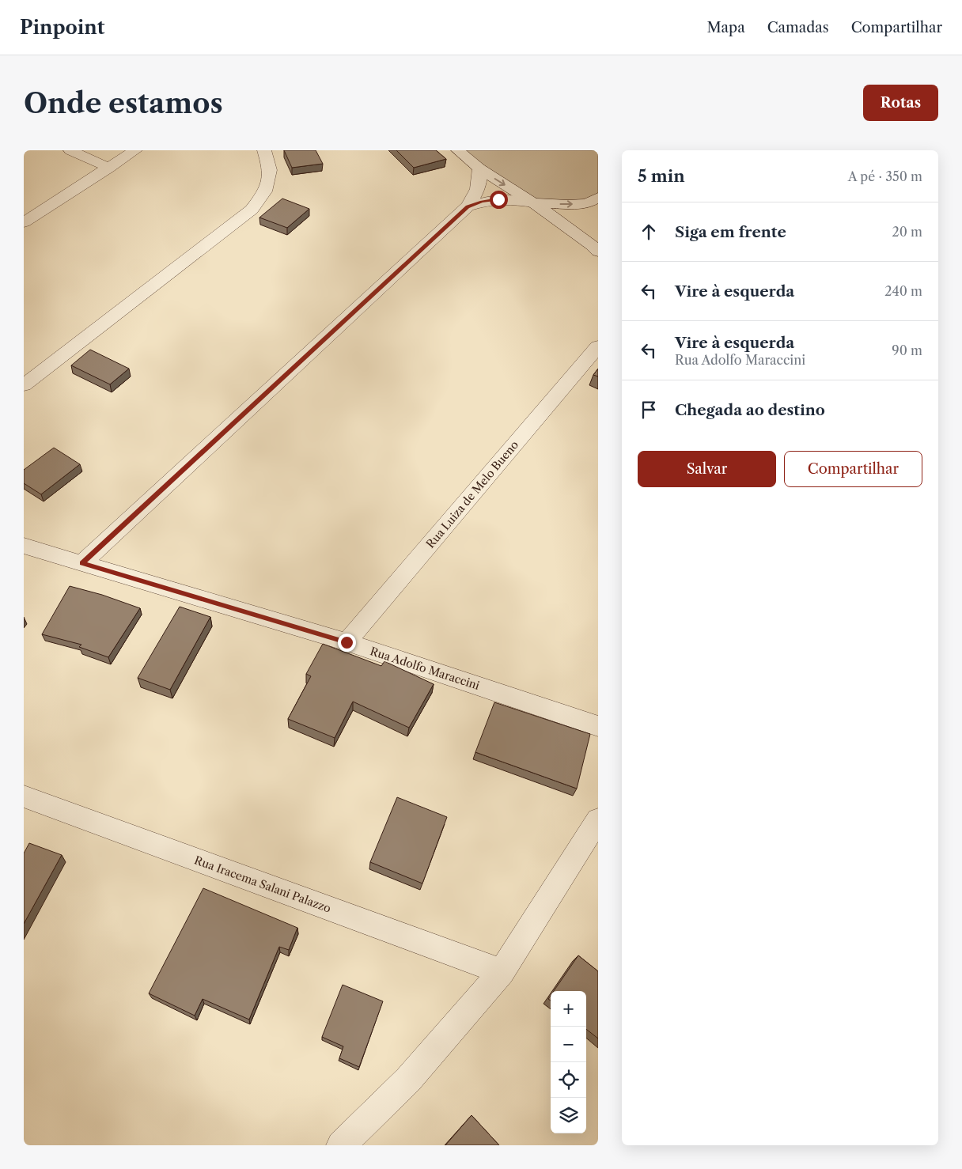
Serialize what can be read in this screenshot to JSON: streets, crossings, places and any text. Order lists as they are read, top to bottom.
{
  "streets": {
    "street": ["Rua Luiza de Melo Bueno", "Rua Adolfo Maraccini", "Rua Iracema Salani Palazzo"]
  },
  "crossings": [
    ["Rua Luiza de Melo Bueno", "Rua Adolfo Maraccini"]
  ],
  "page": {
    "header": "Pinpoint",
    "nav": ["Mapa", "Camadas", "Compartilhar"],
    "buttons": [
      "Rotas",
      ["Salvar", "Compartilhar"]
    ],
    "title": "Onde estamos",
    "heading": ["5 min", "A pé · 350 m"],
    "list": [
      ["Siga em frente", "20 m"],
      ["Vire à esquerda", "240 m"],
      ["Vire à esquerda", "Rua Adolfo Maraccini", "90 m"],
      "Chegada ao destino"
    ],
    "map_buttons": ["+", "−"]
  }
}
